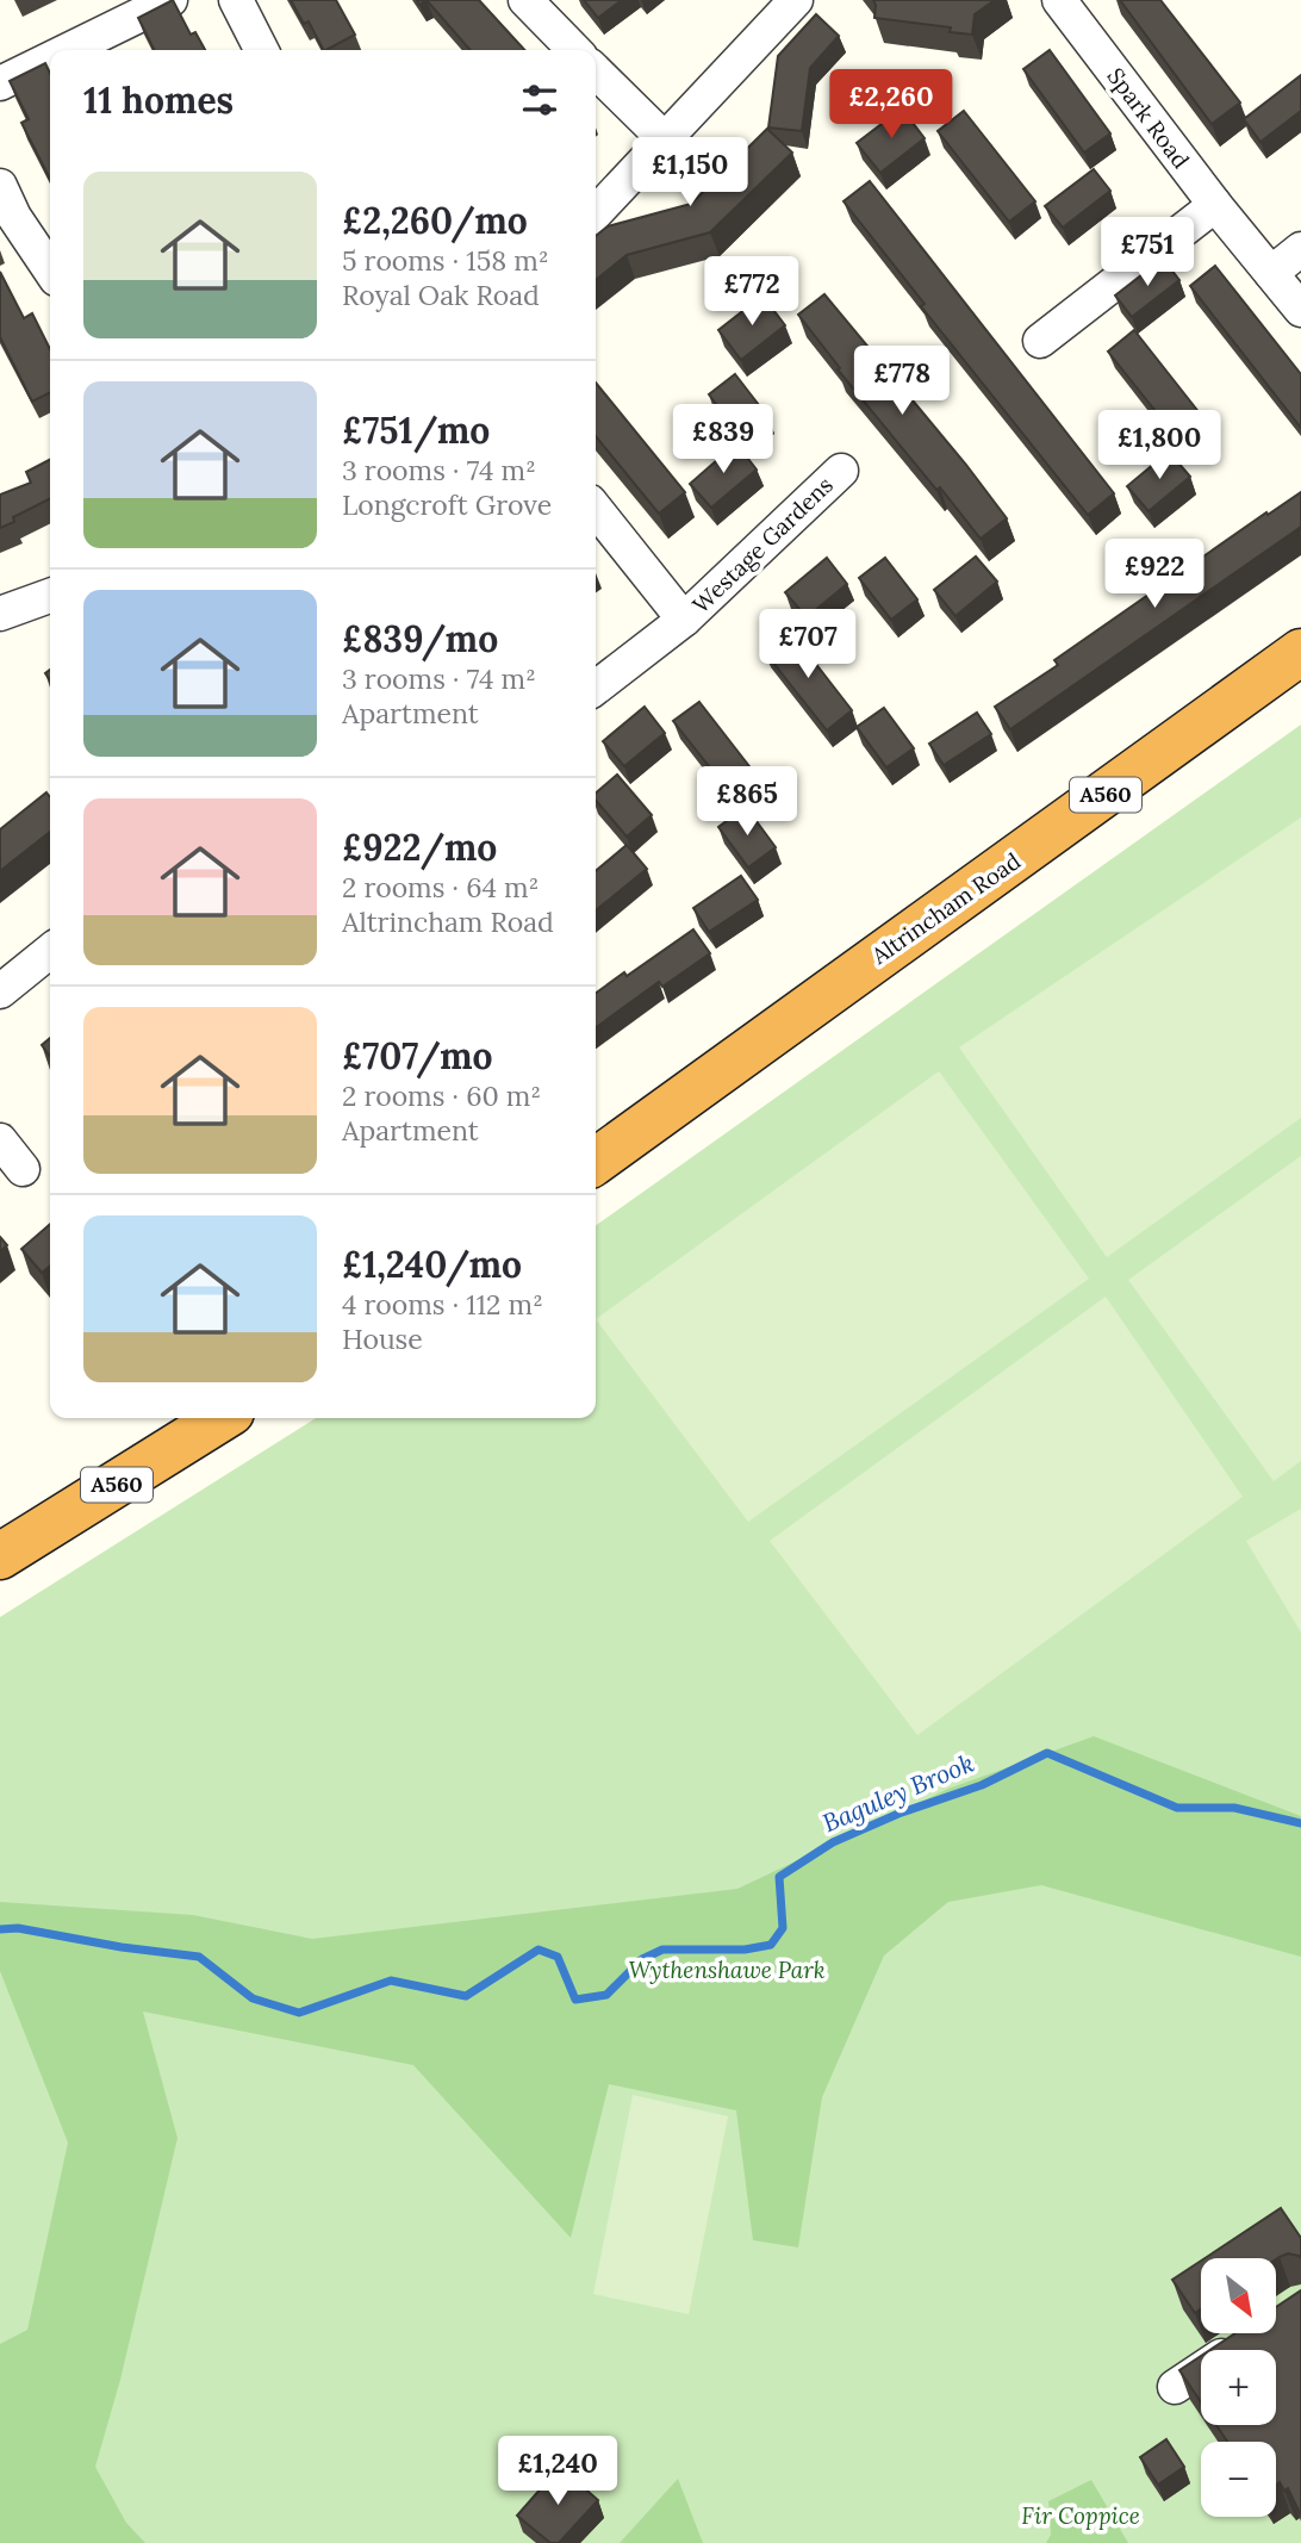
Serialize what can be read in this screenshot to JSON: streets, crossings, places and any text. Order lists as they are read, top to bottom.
{
  "streets": {
    "highway": ["A560", "Altrincham Road"],
    "street": ["Spark Road", "Westage Gardens"]
  },
  "water": ["Baguley Brook"],
  "parks": ["Wythenshawe Park", "Fir Coppice"],
  "north": "bottom right",
  "page": {
    "heading": "11 homes",
    "price": [
      "£2,260",
      "£1,150",
      "£751",
      "£772",
      "£778",
      "£839",
      "£1,800",
      "£922",
      "£707",
      "£865",
      "£1,240"
    ],
    "list": [
      {
        "name": "£2,260/mo",
        "note": "5 rooms · 158 m² · Royal Oak Road"
      },
      {
        "name": "£751/mo",
        "note": "3 rooms · 74 m² · Longcroft Grove"
      },
      {
        "name": "£839/mo",
        "note": "3 rooms · 74 m² · Apartment"
      },
      {
        "name": "£922/mo",
        "note": "2 rooms · 64 m² · Altrincham Road"
      },
      {
        "name": "£707/mo",
        "note": "2 rooms · 60 m² · Apartment"
      },
      {
        "name": "£1,240/mo",
        "note": "4 rooms · 112 m² · House"
      }
    ],
    "map_buttons": ["+", "−"]
  }
}
